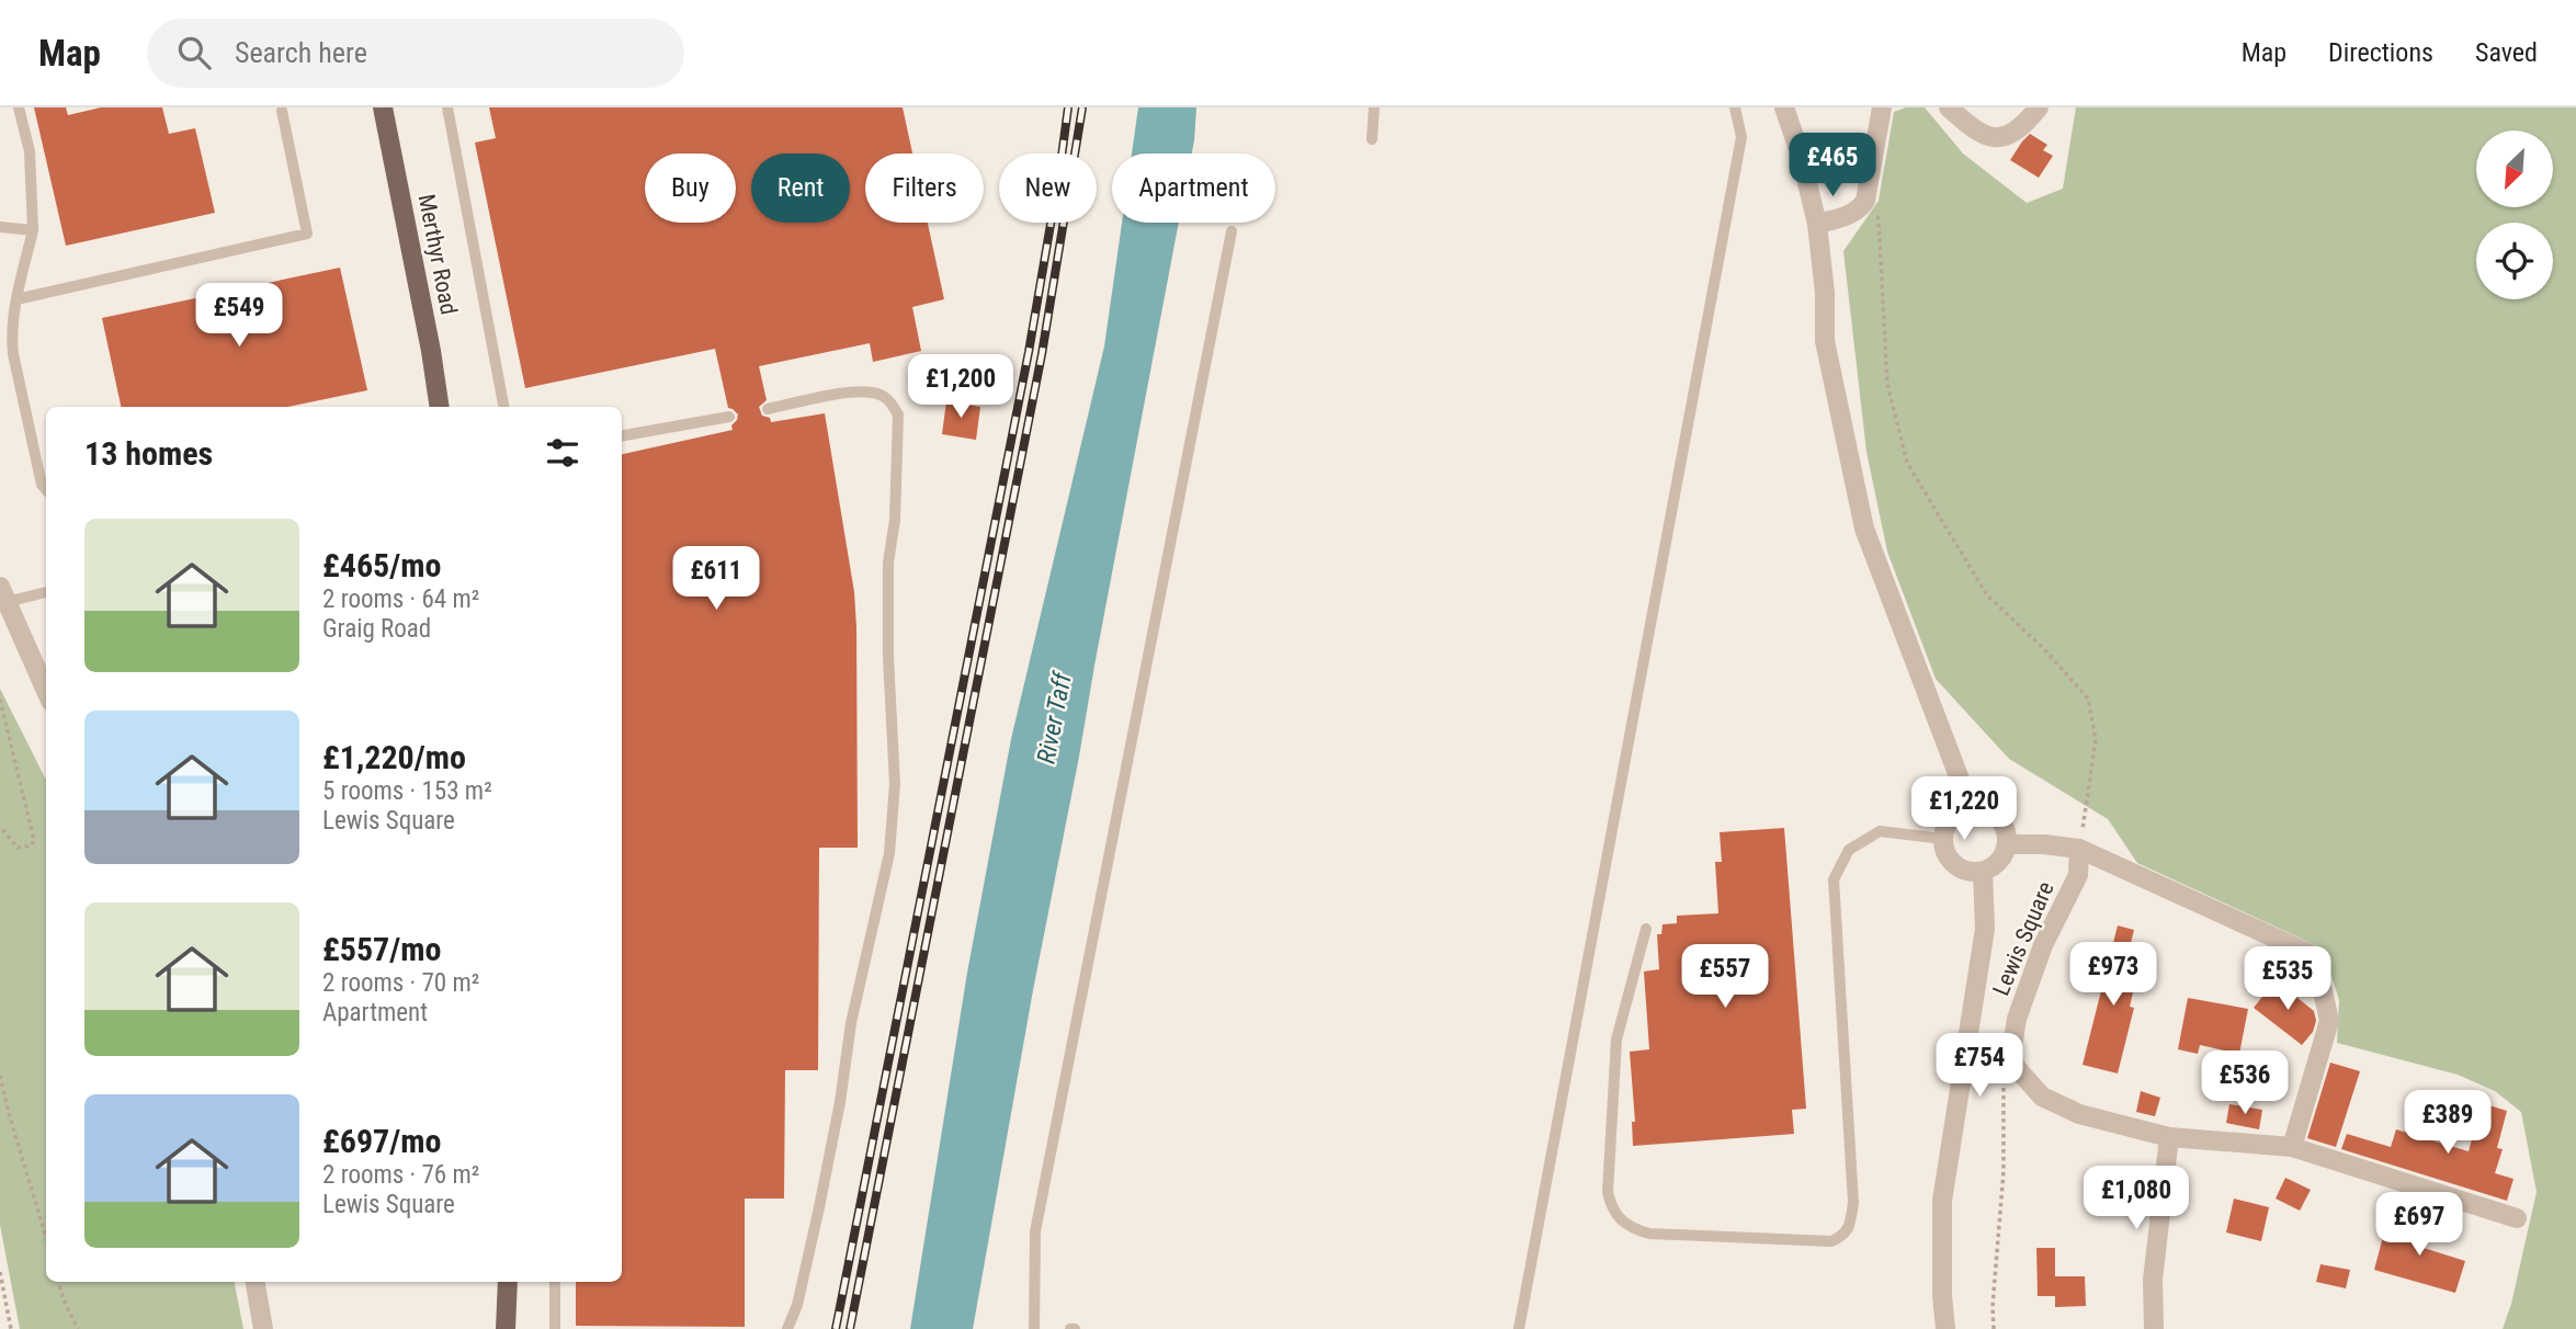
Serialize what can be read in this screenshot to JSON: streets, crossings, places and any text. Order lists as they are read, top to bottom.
{
  "streets": {
    "main road": ["Merthyr Road"],
    "street": ["Lewis Square"]
  },
  "water": ["River Taff"],
  "north": "bottom left",
  "page": {
    "header": "Map",
    "search": "Search here",
    "nav": ["Map", "Directions", "Saved"],
    "price": [
      "£465",
      "£549",
      "£1,200",
      "£611",
      "£1,220",
      "£973",
      "£557",
      "£535",
      "£754",
      "£536",
      "£389",
      "£1,080",
      "£697"
    ],
    "chip": [
      "Buy",
      "Rent",
      "Filters",
      "New",
      "Apartment"
    ],
    "heading": "13 homes",
    "list": [
      {
        "name": "£465/mo",
        "note": "2 rooms · 64 m² · Graig Road"
      },
      {
        "name": "£1,220/mo",
        "note": "5 rooms · 153 m² · Lewis Square"
      },
      {
        "name": "£557/mo",
        "note": "2 rooms · 70 m² · Apartment"
      },
      {
        "name": "£697/mo",
        "note": "2 rooms · 76 m² · Lewis Square"
      }
    ]
  }
}
